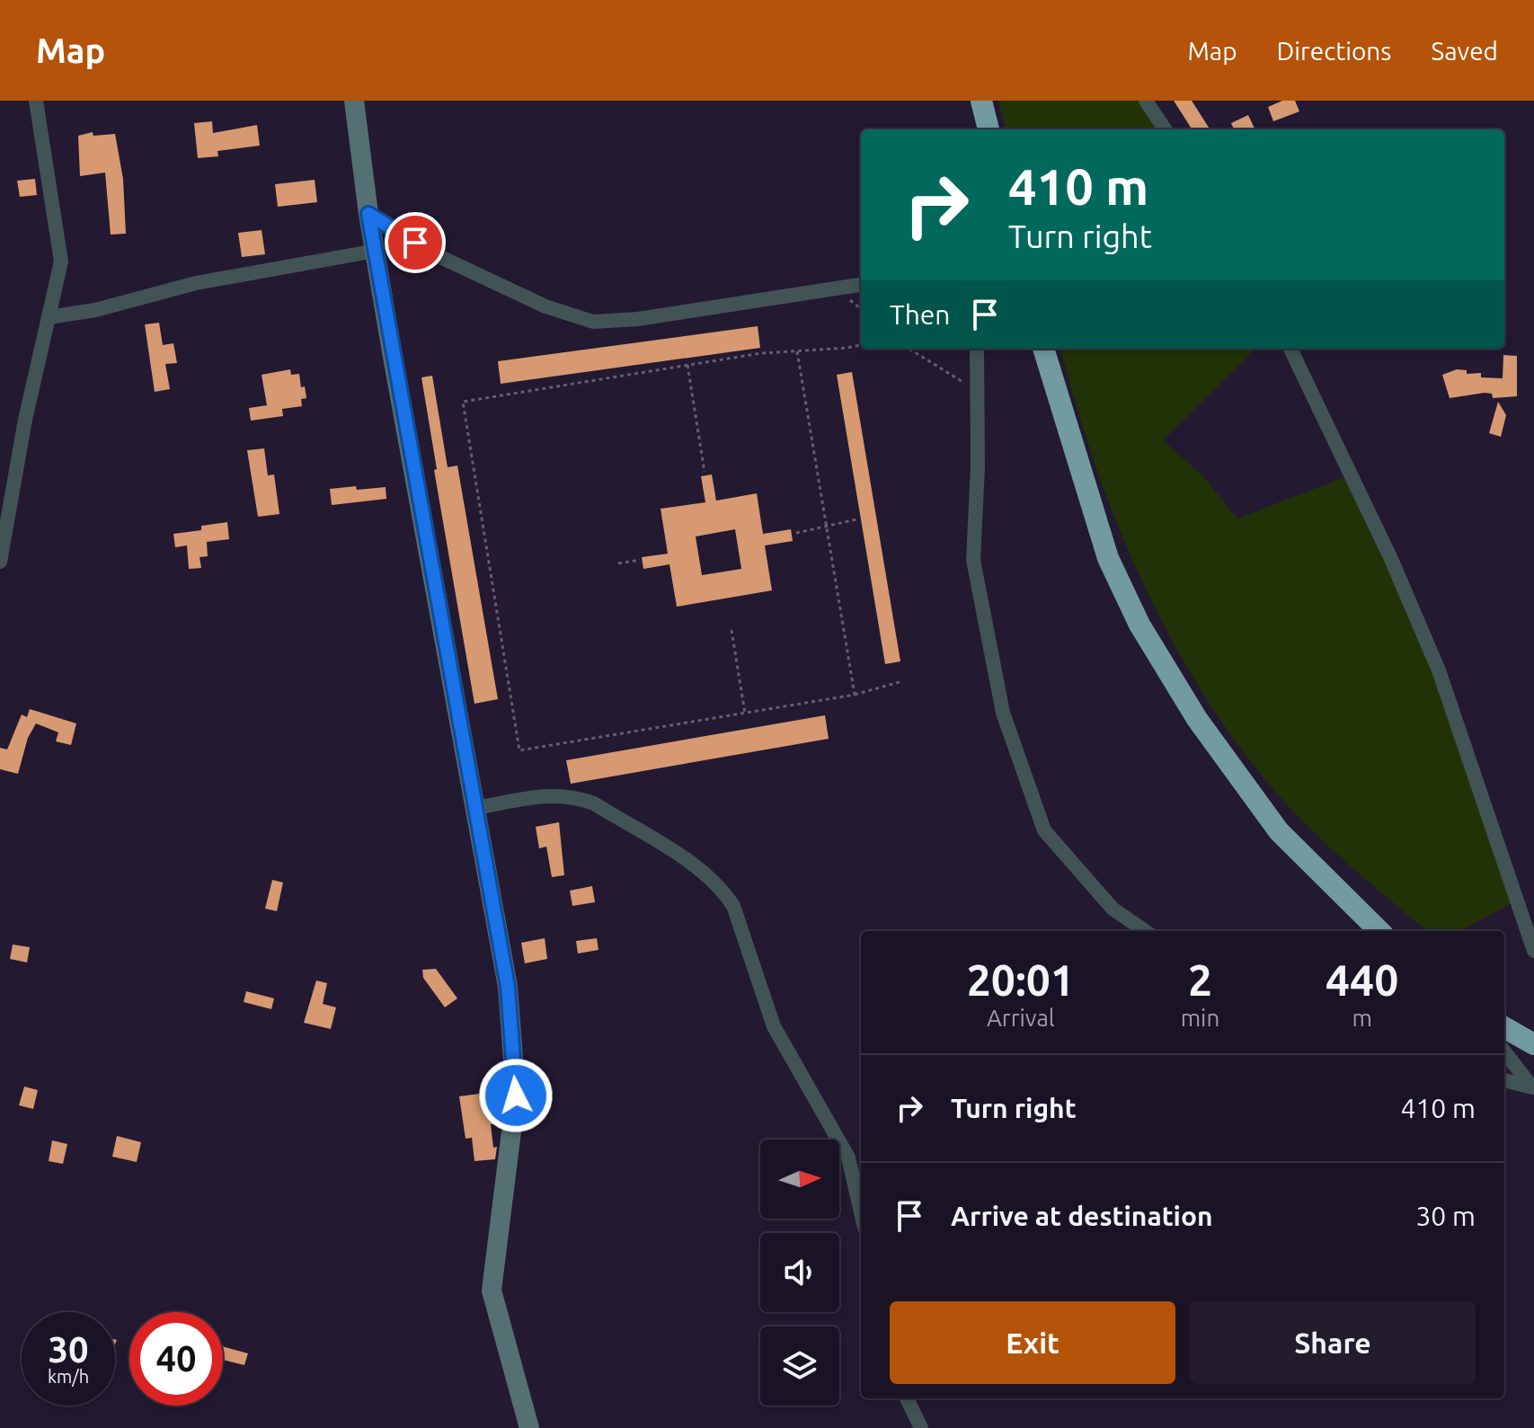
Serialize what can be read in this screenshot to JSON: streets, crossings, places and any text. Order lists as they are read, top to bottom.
{
  "north": "right",
  "page": {
    "header": "Map",
    "nav": ["Map", "Directions", "Saved"],
    "turn": ["410 m", "Turn right"],
    "then": "Then",
    "eta": [
      "20:01",
      "Arrival",
      "2",
      "min",
      "440",
      "m"
    ],
    "list": [
      {
        "name": "Turn right",
        "value": "410 m"
      },
      {
        "name": "Arrive at destination",
        "value": "30 m"
      }
    ],
    "buttons": ["Exit", "Share"],
    "speed": "30 km/h",
    "limit": "40"
  }
}
